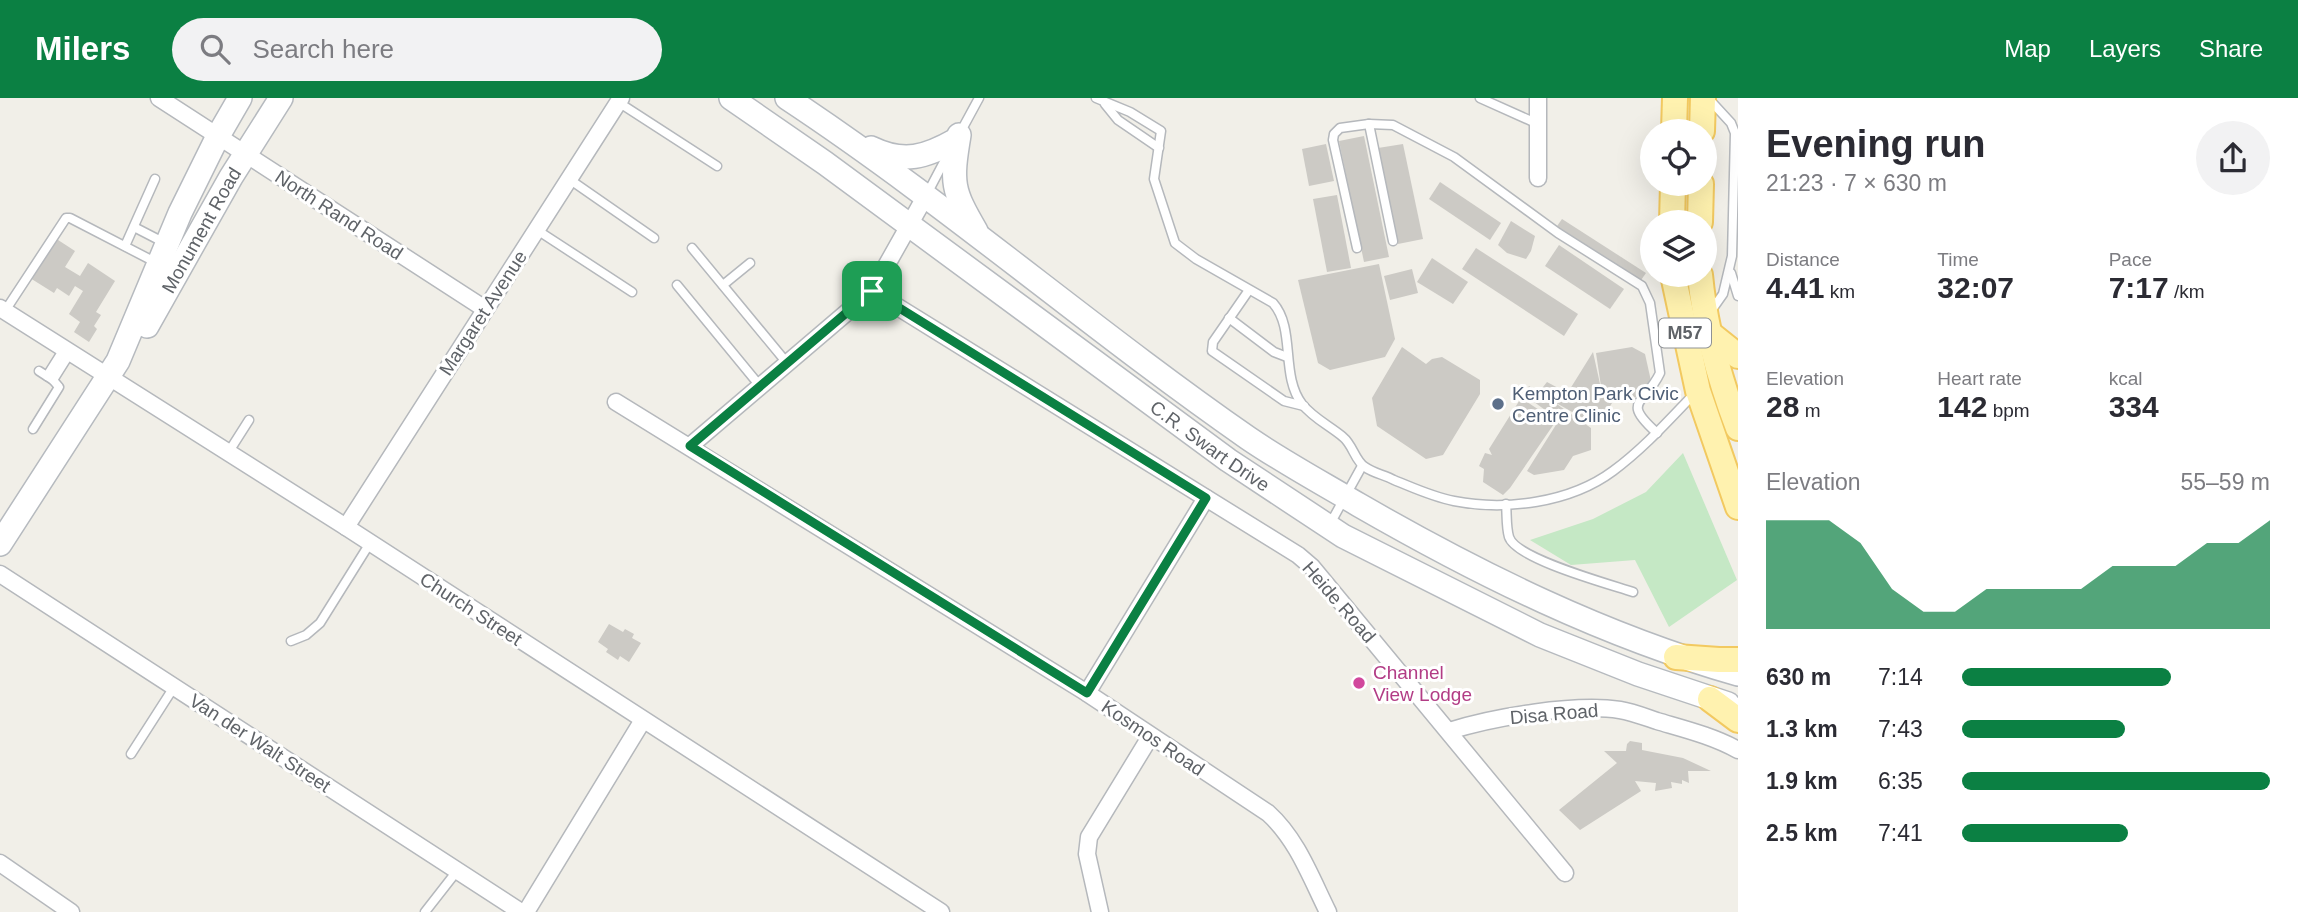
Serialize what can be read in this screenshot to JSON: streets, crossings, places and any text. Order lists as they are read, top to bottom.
{
  "streets": {
    "main road": ["Monument Road", "M57", "C.R. Swart Drive"],
    "street": [
      "North Rand Road",
      "Margaret Avenue",
      "Heide Road",
      "Church Street",
      "Disa Road",
      "Kosmos Road",
      "Van der Walt Street"
    ]
  },
  "crossings": [
    ["North Rand Road", "Monument Road"],
    ["North Rand Road", "Margaret Avenue"],
    ["Monument Road", "Church Street"],
    ["Margaret Avenue", "Church Street"],
    ["Heide Road", "Disa Road"]
  ],
  "places": ["Kempton Park Civic Centre Clinic", "Channel View Lodge"],
  "page": {
    "header": "Milers",
    "search": "Search here",
    "nav": ["Map", "Layers", "Share"],
    "heading": ["Evening run", "21:23 · 7 × 630 m"],
    "stats": [
      ["Distance", "4.41 km"],
      ["Time", "32:07"],
      ["Pace", "7:17 /km"],
      ["Elevation", "28 m"],
      ["Heart rate", "142 bpm"],
      ["kcal", "334"]
    ],
    "chart": ["Elevation", "55–59 m"],
    "list": [
      {
        "name": "630 m",
        "note": "7:14"
      },
      {
        "name": "1.3 km",
        "note": "7:43"
      },
      {
        "name": "1.9 km",
        "note": "6:35"
      },
      {
        "name": "2.5 km",
        "note": "7:41"
      }
    ]
  }
}
